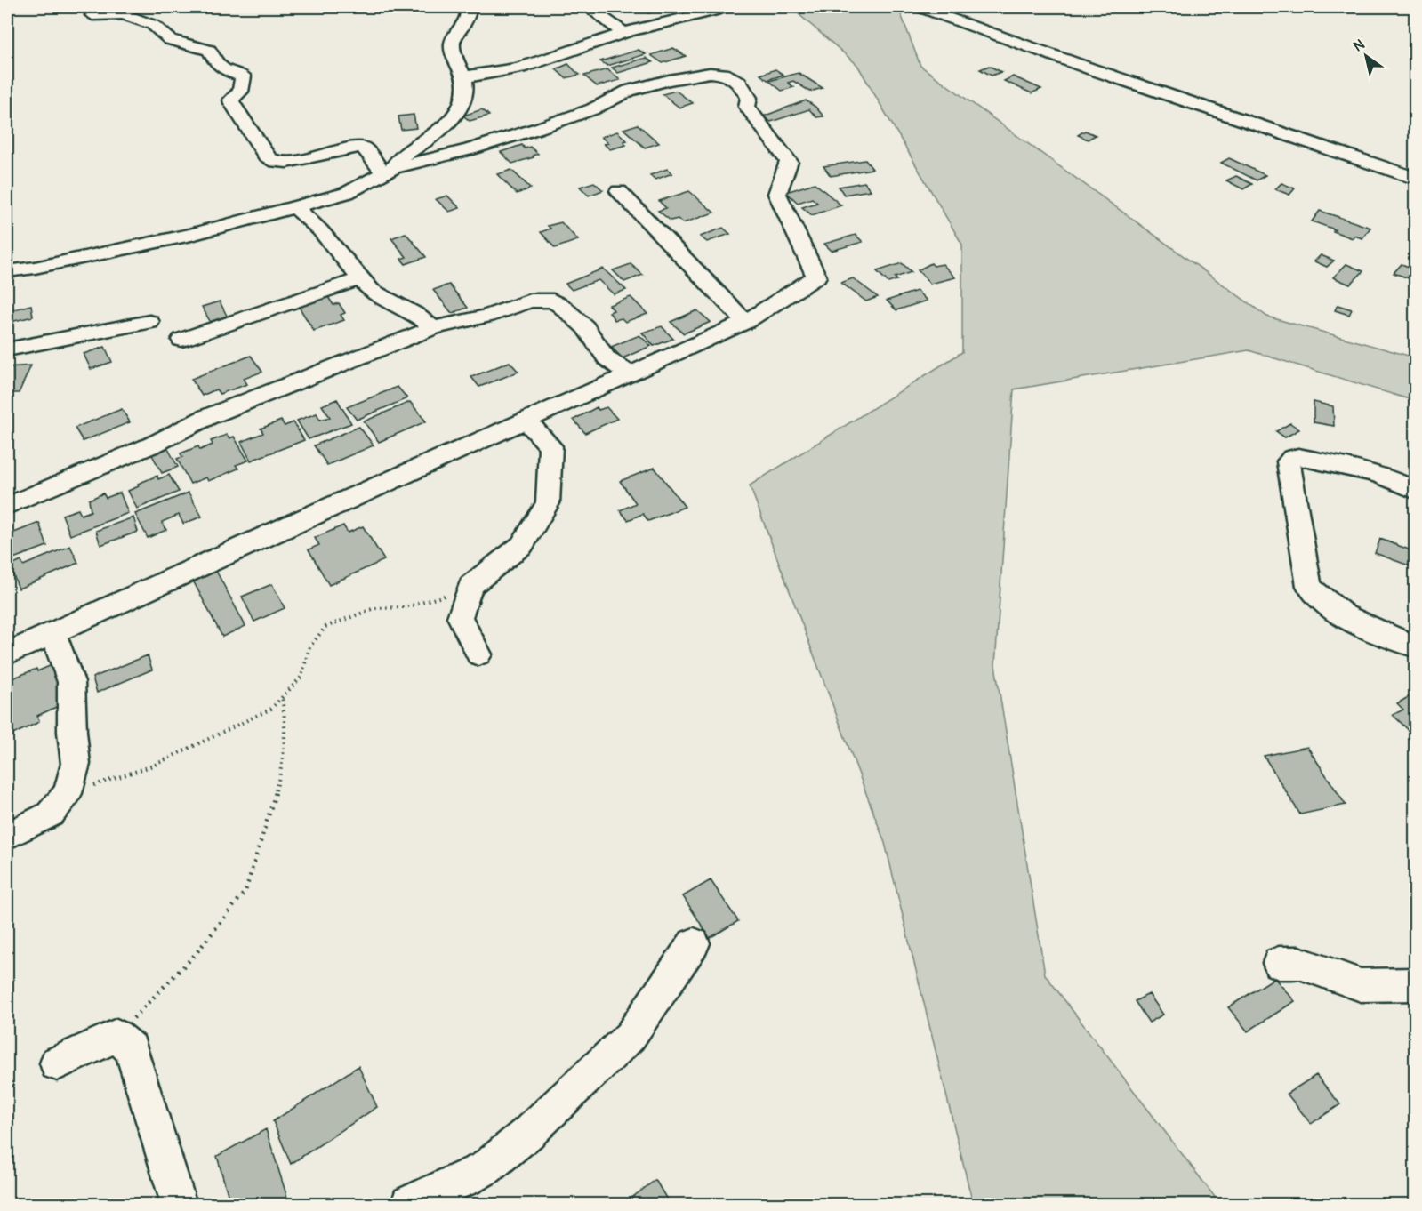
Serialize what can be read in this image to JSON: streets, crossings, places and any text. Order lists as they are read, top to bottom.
{
  "north": "top left"
}
